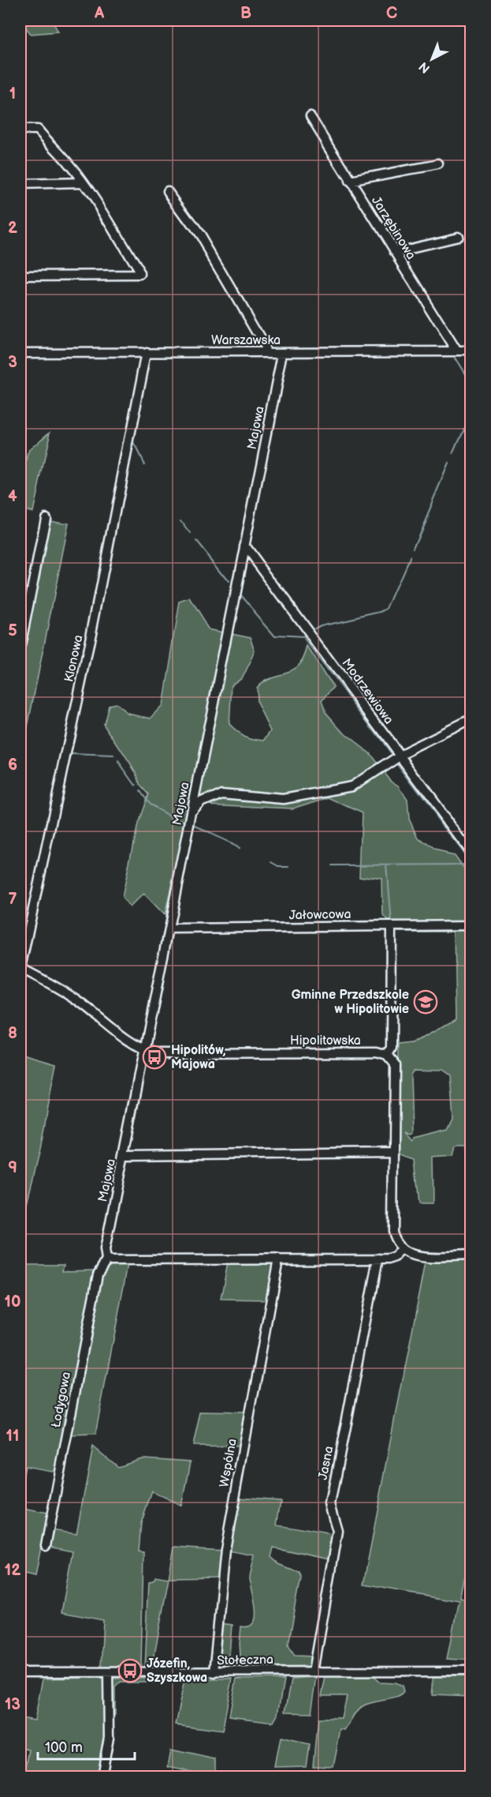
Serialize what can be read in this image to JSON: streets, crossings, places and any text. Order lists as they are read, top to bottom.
{
  "streets": {
    "street": [
      "Jarzębinowa",
      "Warszawska",
      "Majowa",
      "Klonowa",
      "Modrzewiowa",
      "Jałowcowa",
      "Hipolitowska",
      "Łodygowa",
      "Wspólna",
      "Jasna",
      "Stołeczna"
    ]
  },
  "crossings": [
    ["Jarzębinowa", "Warszawska"],
    ["Warszawska", "Majowa"],
    ["Warszawska", "Klonowa"],
    ["Majowa", "Modrzewiowa"],
    ["Majowa", "Jałowcowa"],
    ["Majowa", "Hipolitowska"],
    ["Majowa", "Łodygowa"],
    ["Klonowa", "Hipolitowska"],
    ["Wspólna", "Stołeczna"],
    ["Jasna", "Stołeczna"]
  ],
  "places": {
    "school or university": ["Gminne Przedszkole w Hipolitowie"],
    "bus stop": ["Hipolitów, Majowa", "Józefin, Szyszkowa"]
  },
  "scale_bar": "100 m",
  "north": "bottom left",
  "grid": {
    "columns": ["A", "B", "C"],
    "rows": [
      "1",
      "2",
      "3",
      "4",
      "5",
      "6",
      "7",
      "8",
      "9",
      "10",
      "11",
      "12",
      "13"
    ]
  }
}
